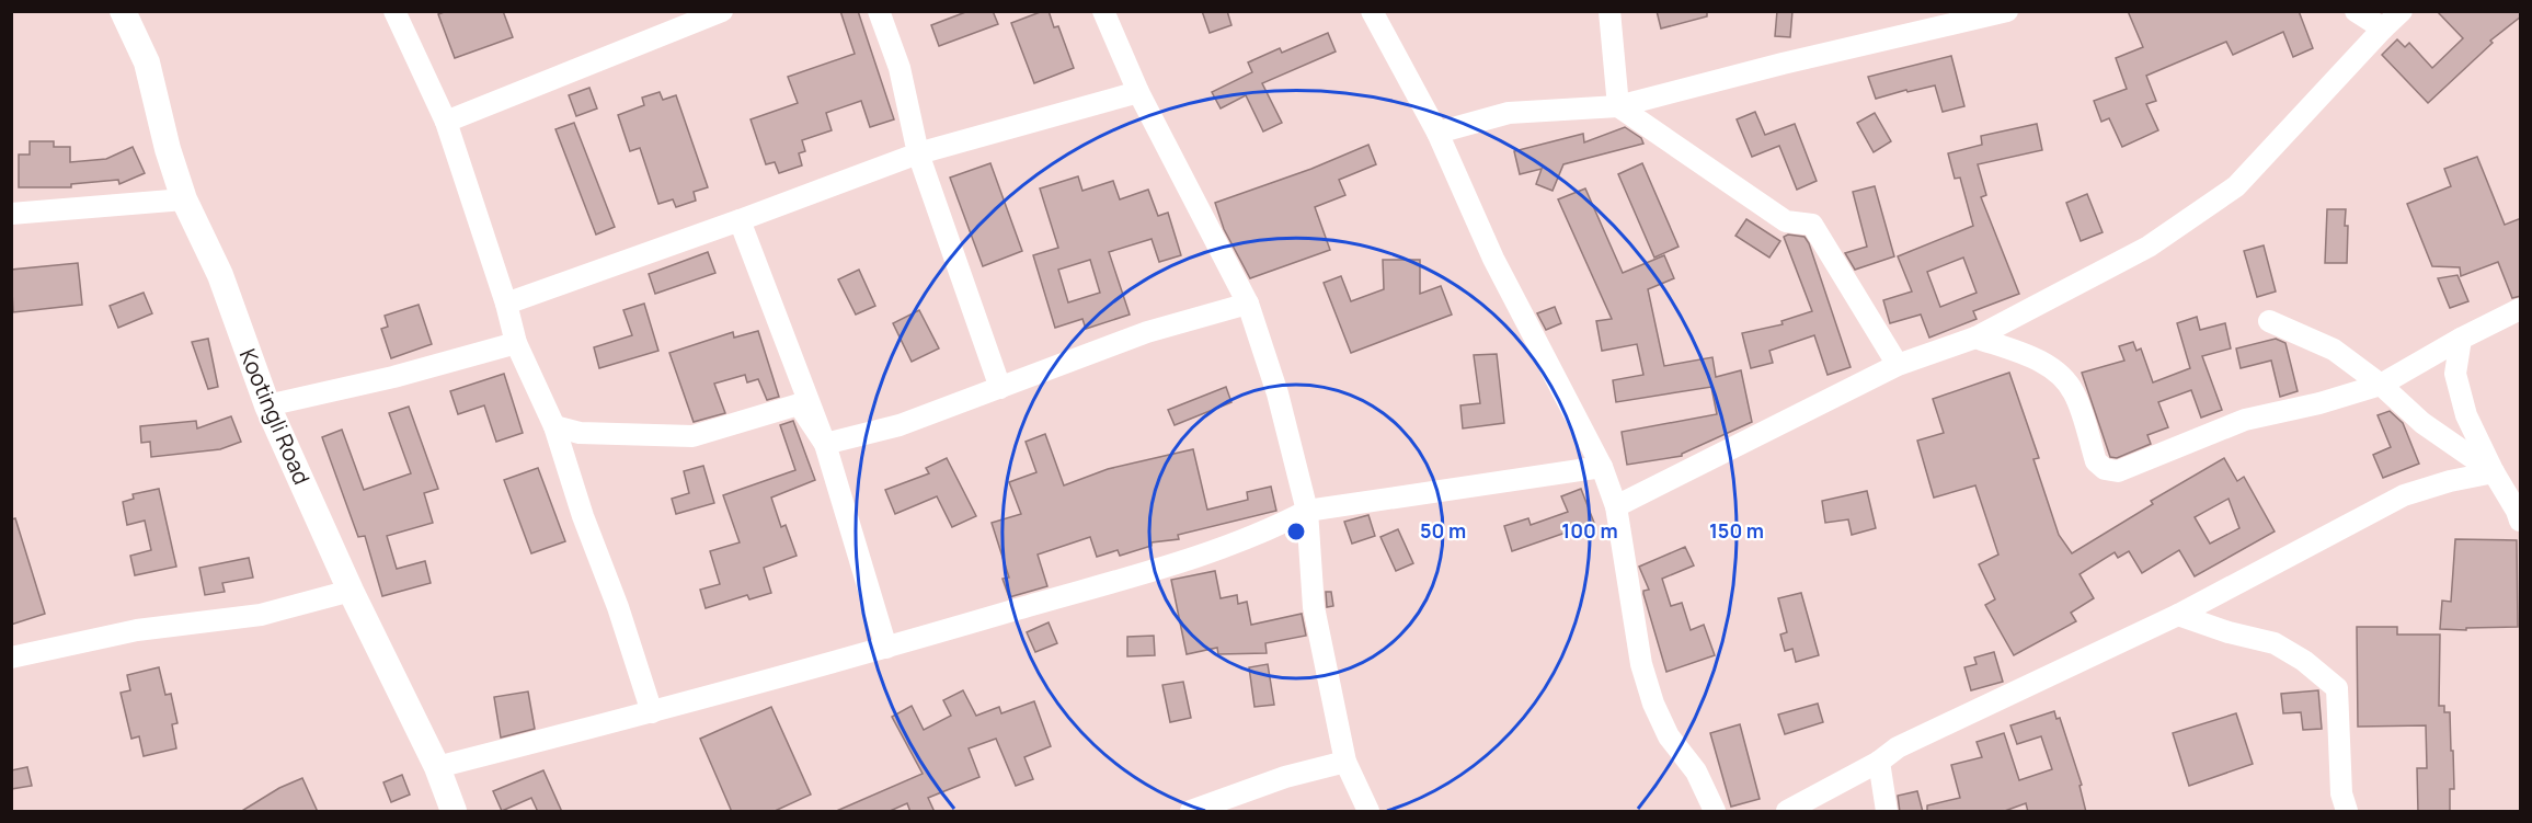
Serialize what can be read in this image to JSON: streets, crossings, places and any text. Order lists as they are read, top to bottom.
{
  "streets": {
    "street": ["Kootingli Road"]
  },
  "rings": ["50 m", "100 m", "150 m"]
}
